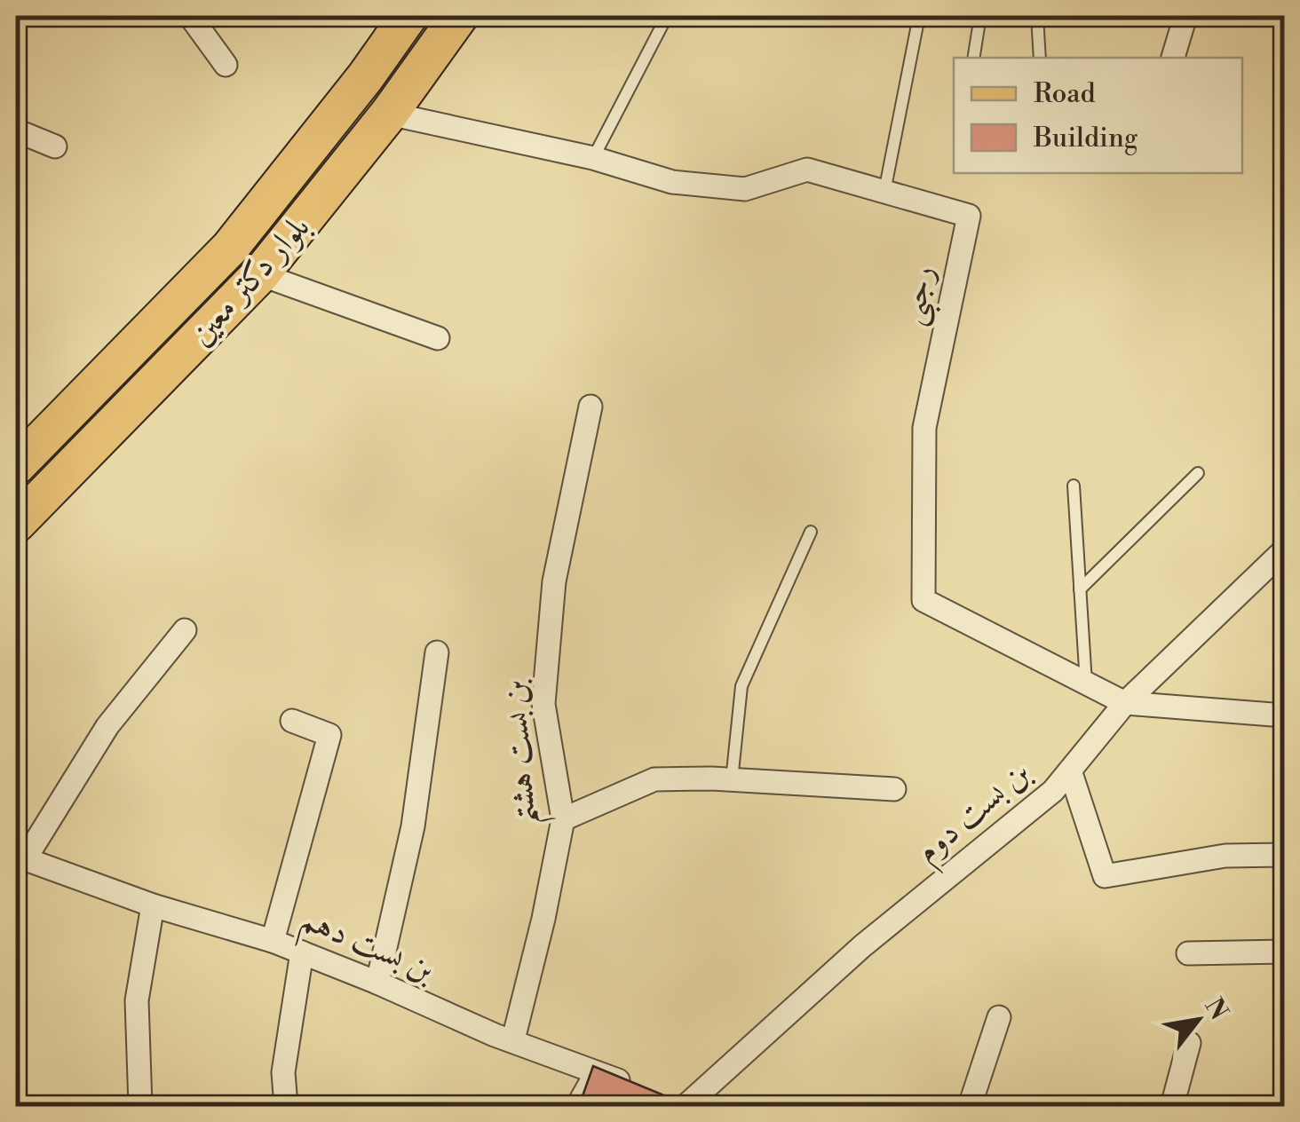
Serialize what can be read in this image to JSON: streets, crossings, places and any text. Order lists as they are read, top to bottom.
{
  "streets": {
    "main road": ["بلوار دکتر معین"],
    "street": [
      "رجبی",
      "بن بست هشتم",
      "بن بست دوم",
      "بن بست دهم"
    ]
  },
  "crossings": [
    ["بلوار دکتر معین", "رجبی"],
    ["رجبی", "بن بست دوم"],
    ["بن بست هشتم", "بن بست دهم"]
  ],
  "legend": ["Road", "Building"],
  "north": "top right"
}
